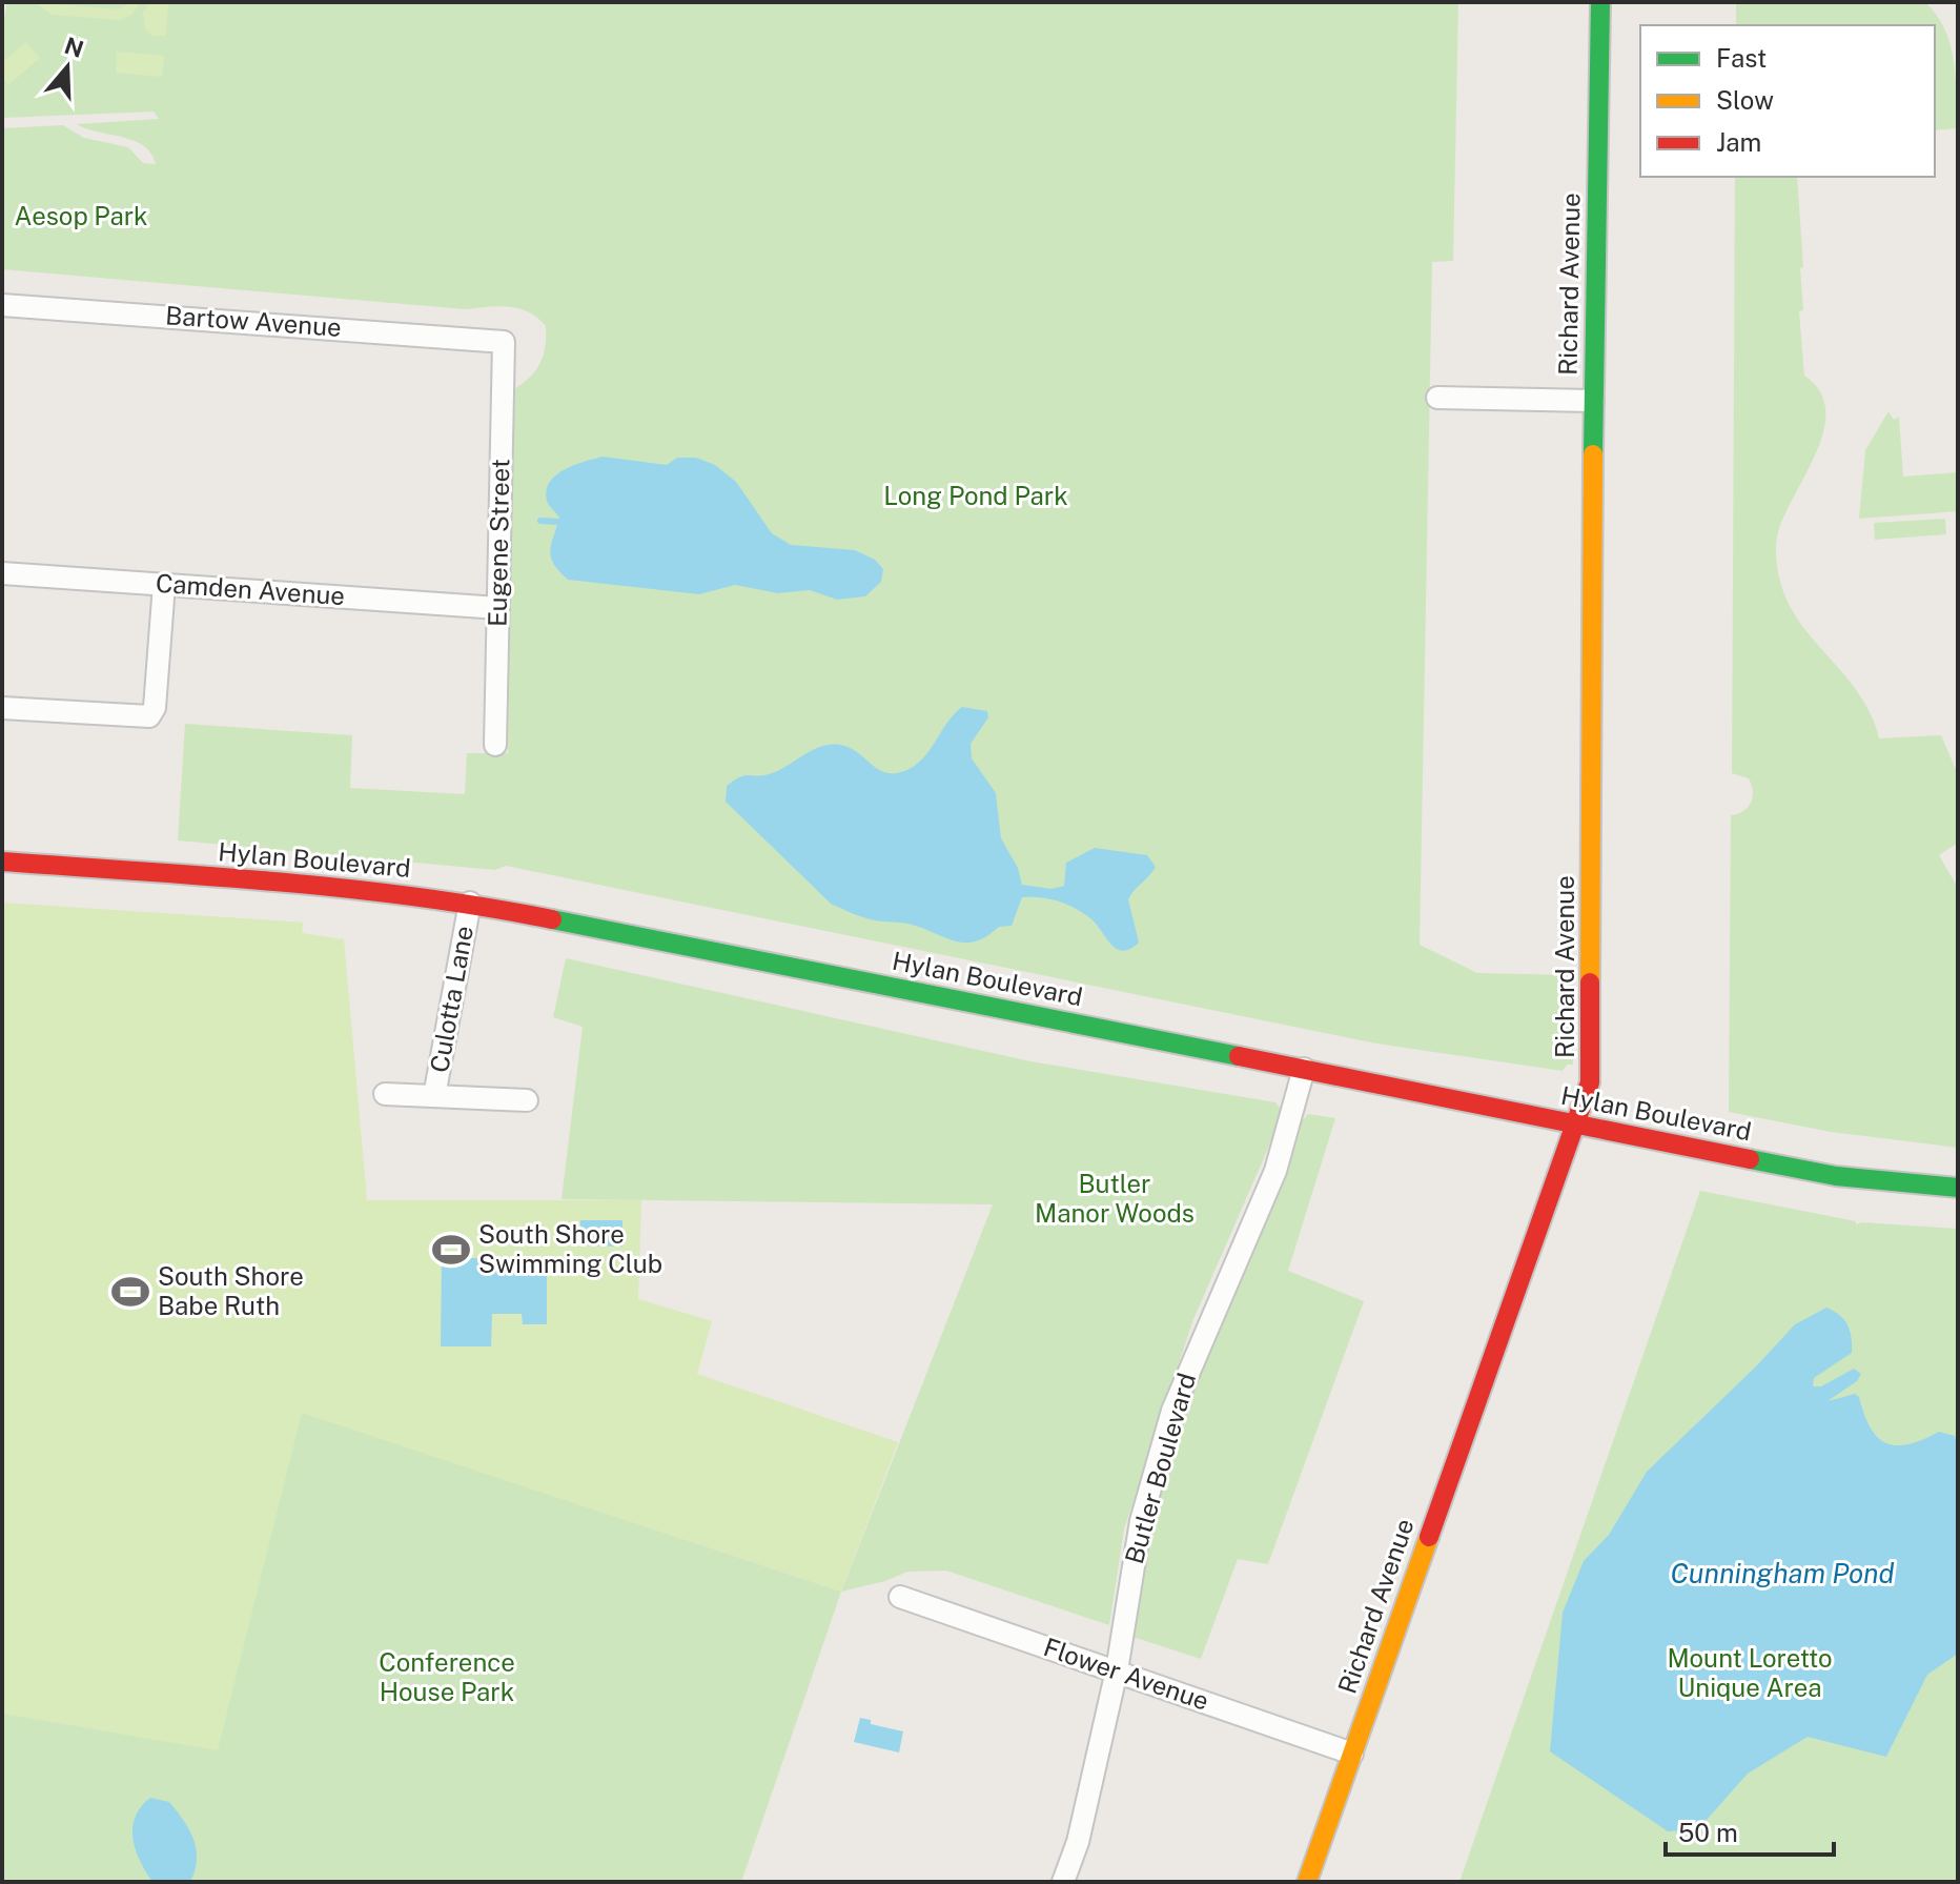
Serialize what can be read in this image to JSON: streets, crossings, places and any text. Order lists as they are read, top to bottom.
{
  "streets": {
    "main road": ["Richard Avenue", "Hylan Boulevard"],
    "street": [
      "Bartow Avenue",
      "Eugene Street",
      "Camden Avenue",
      "Culotta Lane",
      "Butler Boulevard",
      "Flower Avenue"
    ]
  },
  "crossings": [
    ["Richard Avenue", "Hylan Boulevard"],
    ["Richard Avenue", "Flower Avenue"],
    ["Bartow Avenue", "Eugene Street"],
    ["Eugene Street", "Camden Avenue"],
    ["Hylan Boulevard", "Culotta Lane"],
    ["Hylan Boulevard", "Butler Boulevard"],
    ["Butler Boulevard", "Flower Avenue"]
  ],
  "water": ["Cunningham Pond"],
  "parks": [
    "Aesop Park",
    "Long Pond Park",
    "Butler Manor Woods",
    "Mount Loretto Unique Area",
    "Conference House Park"
  ],
  "places": {
    "sports": ["South Shore Swimming Club", "South Shore Babe Ruth"]
  },
  "legend": ["Fast", "Slow", "Jam"],
  "scale_bar": "50 m",
  "north": "top"
}
